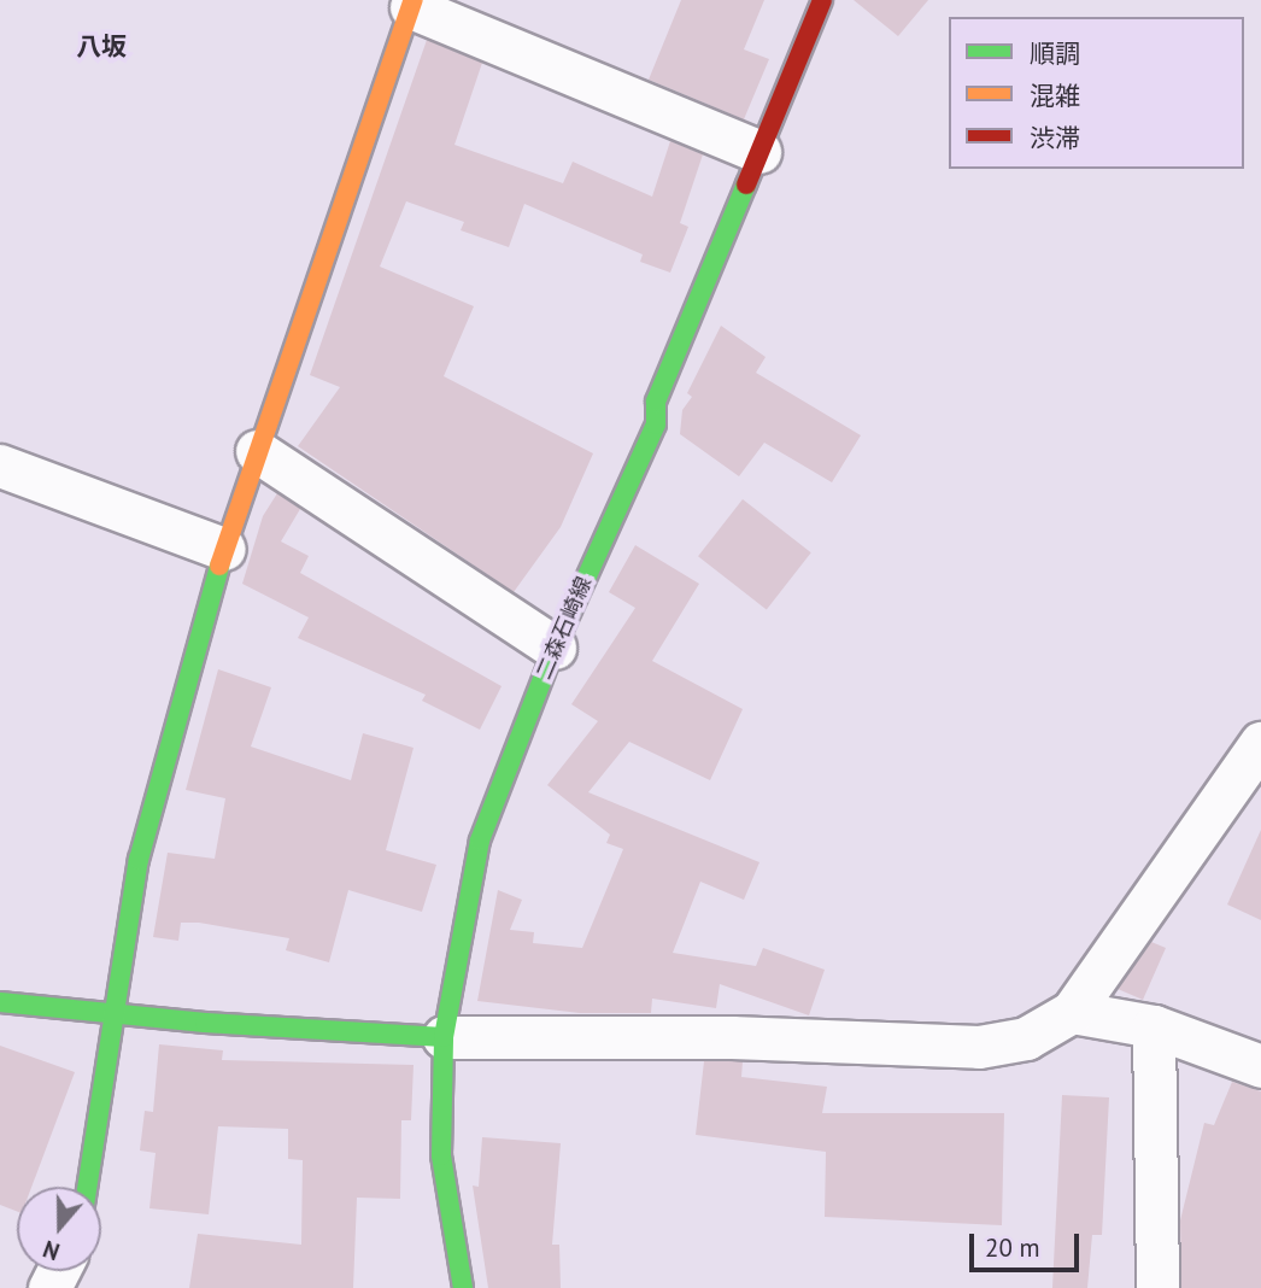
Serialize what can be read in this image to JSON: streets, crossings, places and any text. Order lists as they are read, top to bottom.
{
  "streets": {
    "street": ["二森石崎線"]
  },
  "districts": ["八坂"],
  "legend": ["順調", "混雑", "渋滞"],
  "scale_bar": "20 m",
  "north": "bottom"
}
